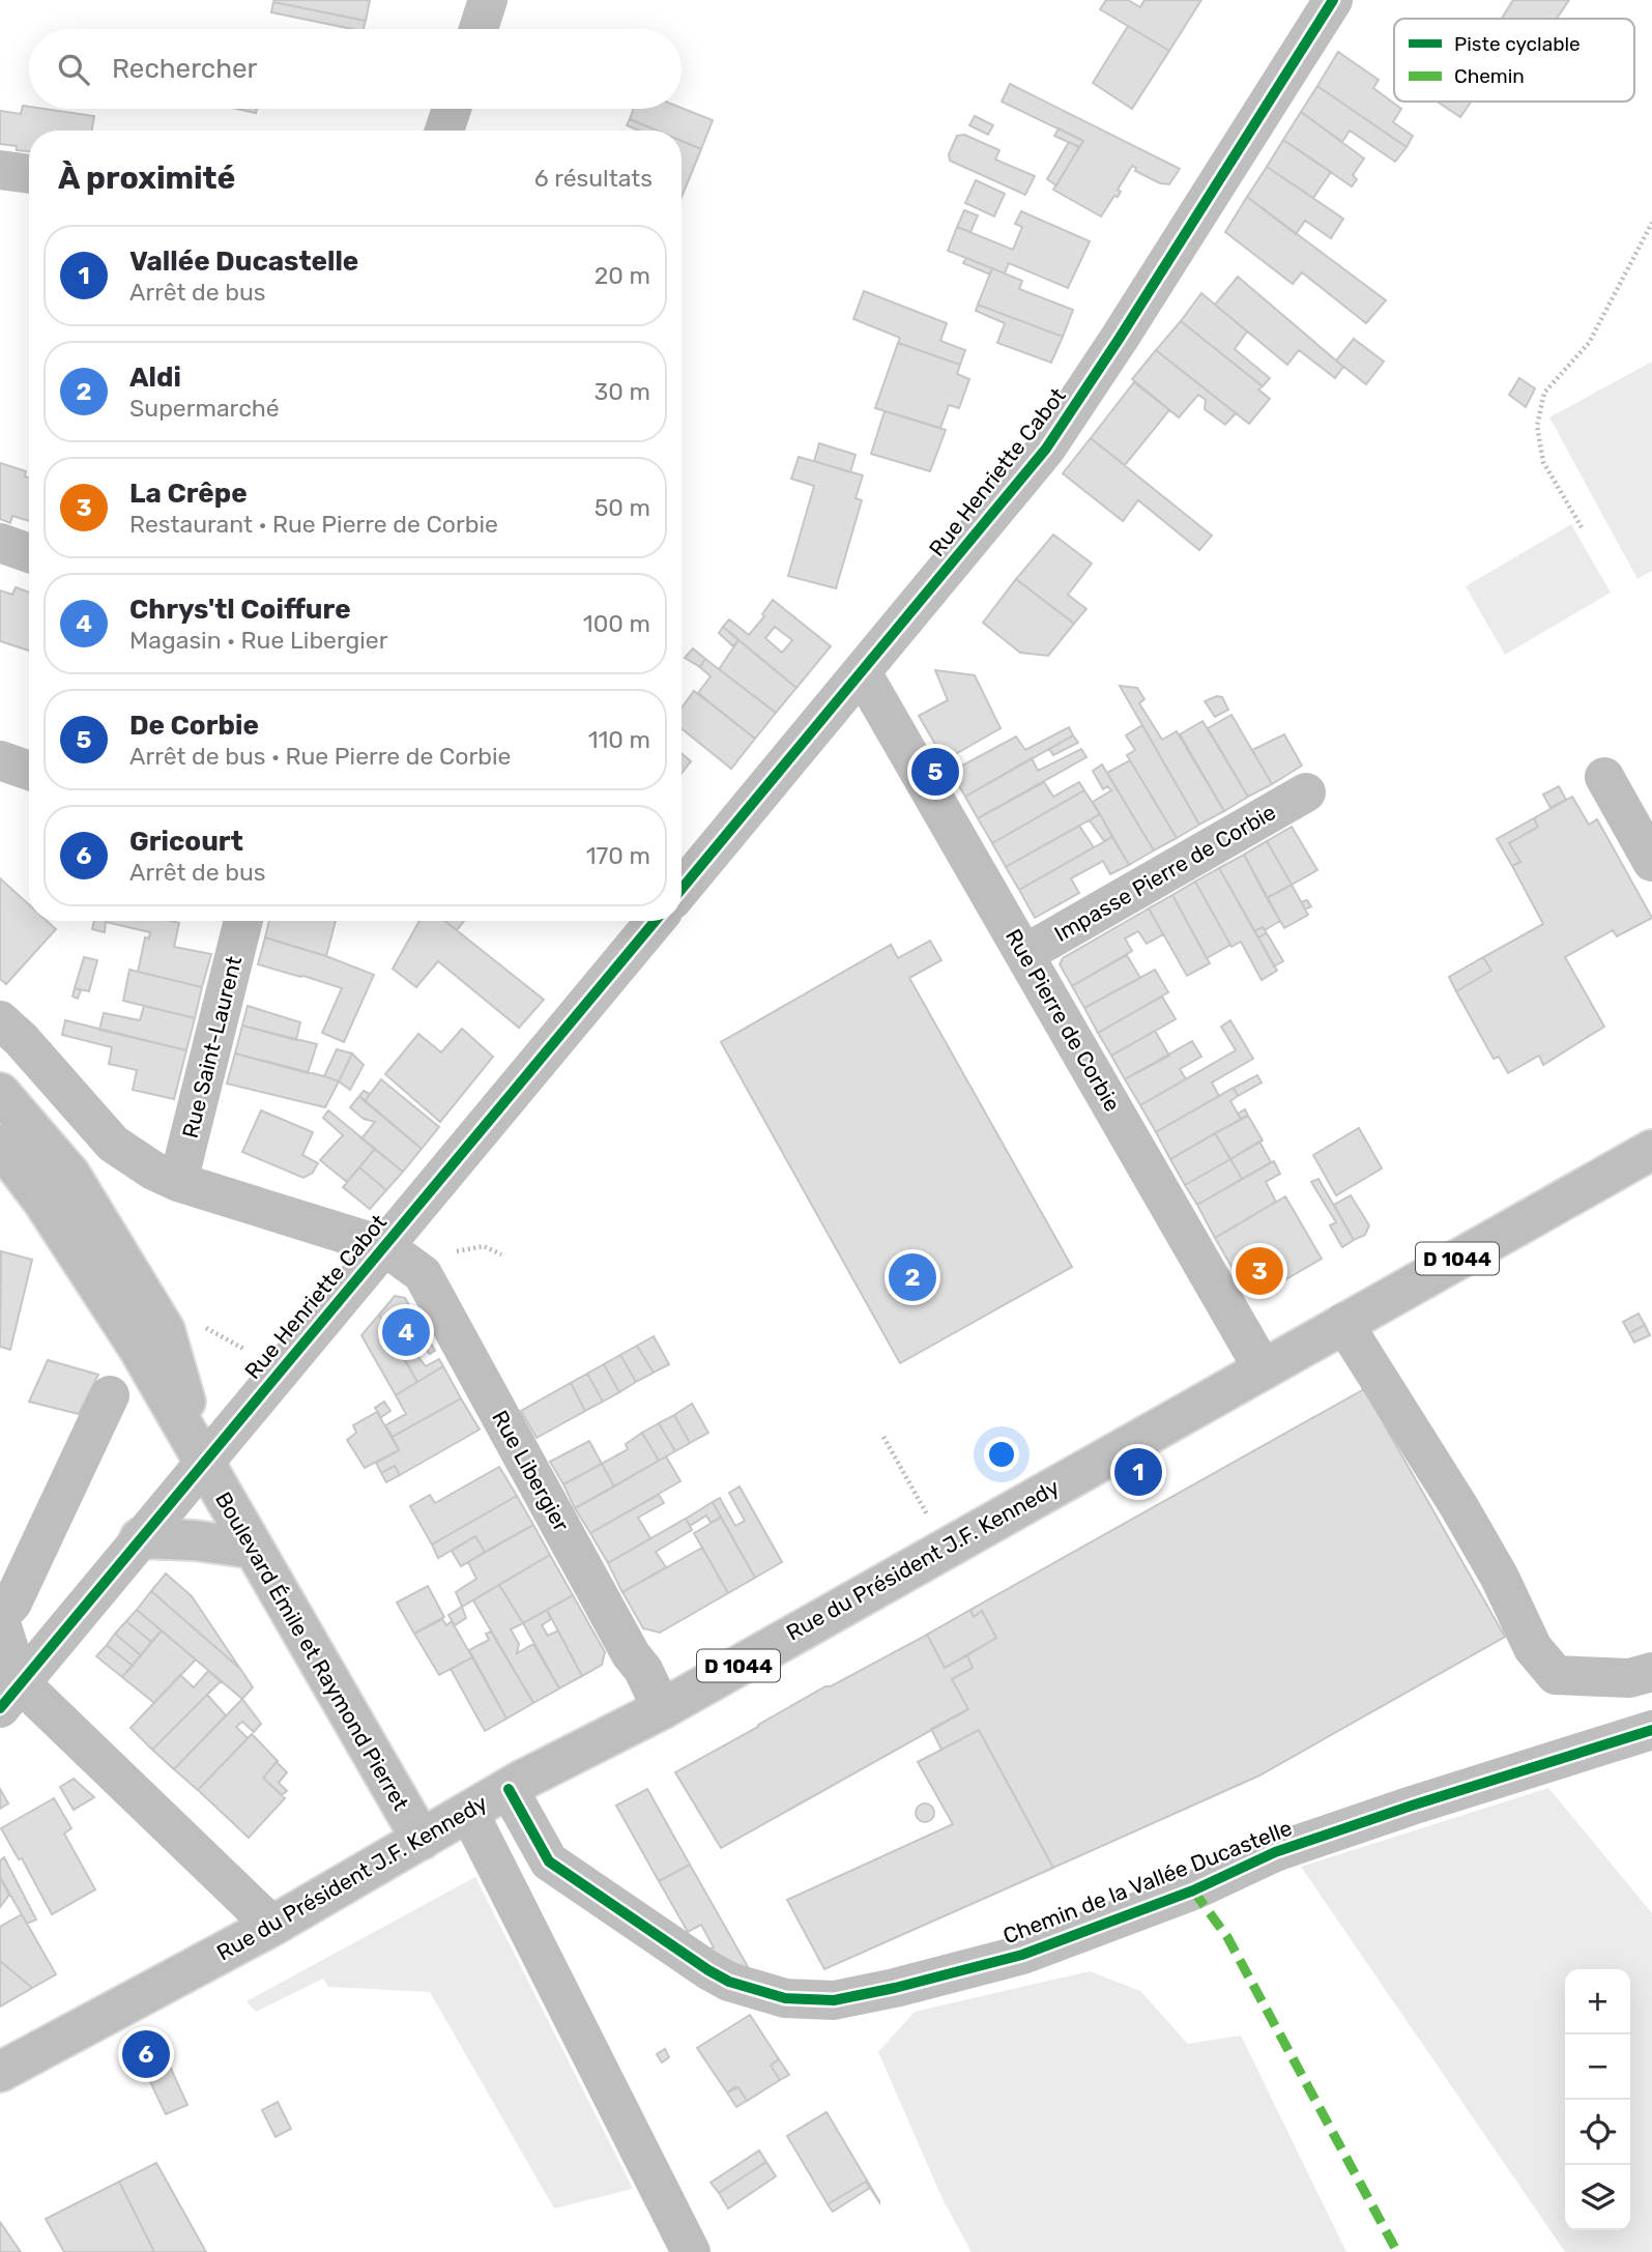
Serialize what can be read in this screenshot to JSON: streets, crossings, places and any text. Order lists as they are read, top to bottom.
{
  "streets": {
    "street": [
      "Rue Henriette Cabot",
      "Impasse Pierre de Corbie",
      "Rue Pierre de Corbie",
      "Rue Saint-Laurent",
      "D 1044",
      "Rue Libergier",
      "Rue du Président J.F. Kennedy",
      "Boulevard Émile et Raymond Pierret",
      "Chemin de la Vallée Ducastelle"
    ]
  },
  "crossings": [
    ["Rue Henriette Cabot", "Rue Pierre de Corbie"],
    ["Rue Henriette Cabot", "Rue Libergier"],
    ["Rue Henriette Cabot", "Boulevard Émile et Raymond Pierret"],
    ["Impasse Pierre de Corbie", "Rue Pierre de Corbie"],
    ["Rue Pierre de Corbie", "Rue du Président J.F. Kennedy"],
    ["Rue Saint-Laurent", "Rue Libergier"],
    ["Rue Libergier", "Rue du Président J.F. Kennedy"],
    ["Rue du Président J.F. Kennedy", "Boulevard Émile et Raymond Pierret"],
    ["Rue du Président J.F. Kennedy", "Chemin de la Vallée Ducastelle"]
  ],
  "legend": ["Piste cyclable", "Chemin"],
  "page": {
    "search": "Rechercher",
    "heading": ["À proximité", "6 résultats"],
    "list": [
      {
        "mark": "1",
        "name": "Vallée Ducastelle",
        "note": "Arrêt de bus",
        "value": "20 m"
      },
      {
        "mark": "2",
        "name": "Aldi",
        "note": "Supermarché",
        "value": "30 m"
      },
      {
        "mark": "3",
        "name": "La Crêpe",
        "note": "Restaurant · Rue Pierre de Corbie",
        "value": "50 m"
      },
      {
        "mark": "4",
        "name": "Chrys'tl Coiffure",
        "note": "Magasin · Rue Libergier",
        "value": "100 m"
      },
      {
        "mark": "5",
        "name": "De Corbie",
        "note": "Arrêt de bus · Rue Pierre de Corbie",
        "value": "110 m"
      },
      {
        "mark": "6",
        "name": "Gricourt",
        "note": "Arrêt de bus",
        "value": "170 m"
      }
    ],
    "pins": [
      "5",
      "3",
      "2",
      "4",
      "1",
      "6"
    ],
    "map_buttons": ["+", "−"]
  }
}
